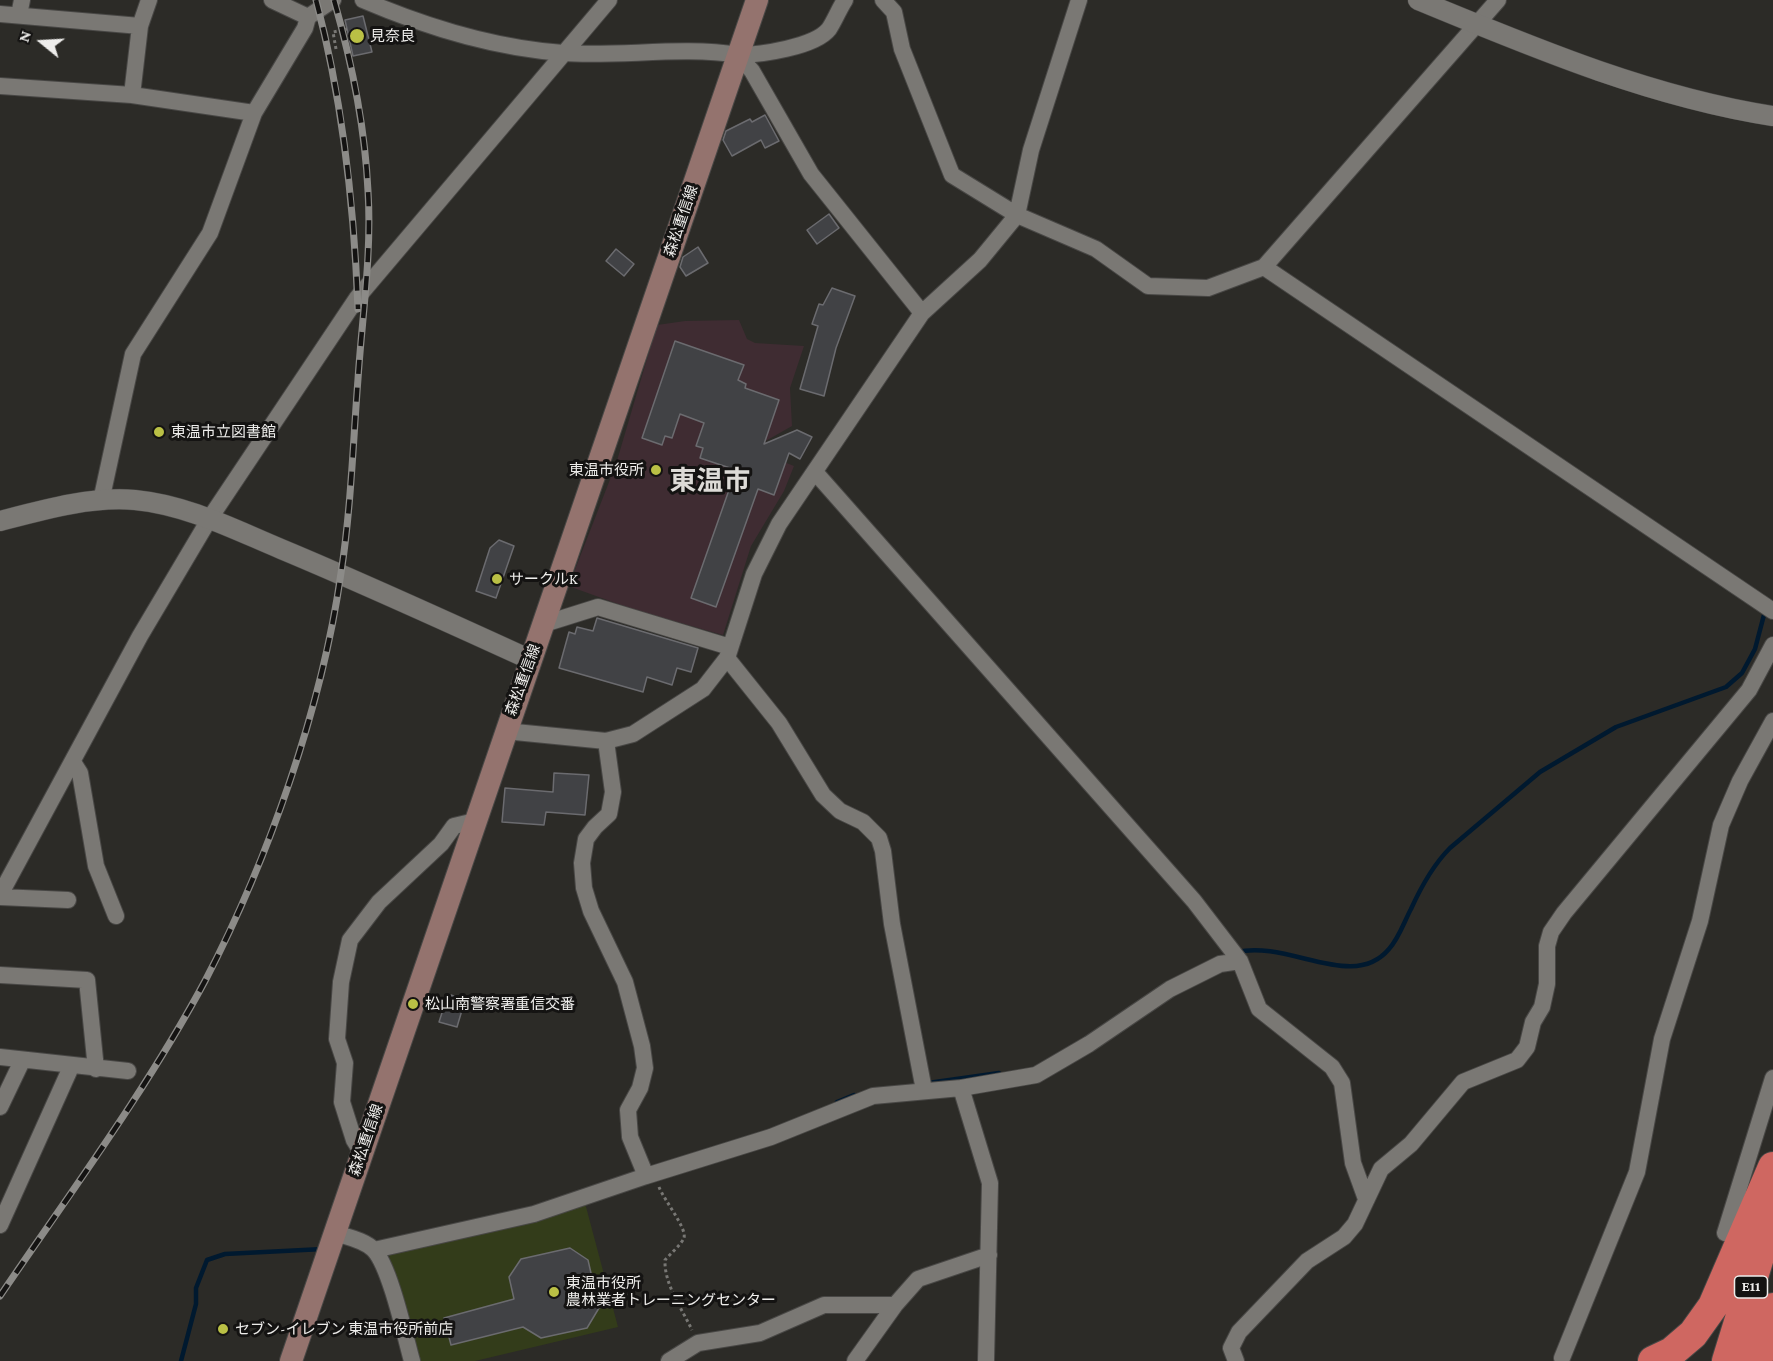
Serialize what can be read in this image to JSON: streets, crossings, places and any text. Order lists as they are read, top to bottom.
{
  "streets": {
    "highway": ["E11"],
    "main road": ["森松重信線"]
  },
  "districts": ["東温市"],
  "places": [
    "見奈良",
    "東温市立図書館",
    "東温市役所",
    "サークルK",
    "松山南警察署重信交番",
    "東温市役所 農林業者トレーニングセンター",
    "セブン-イレブン 東温市役所前店"
  ],
  "north": "left"
}
